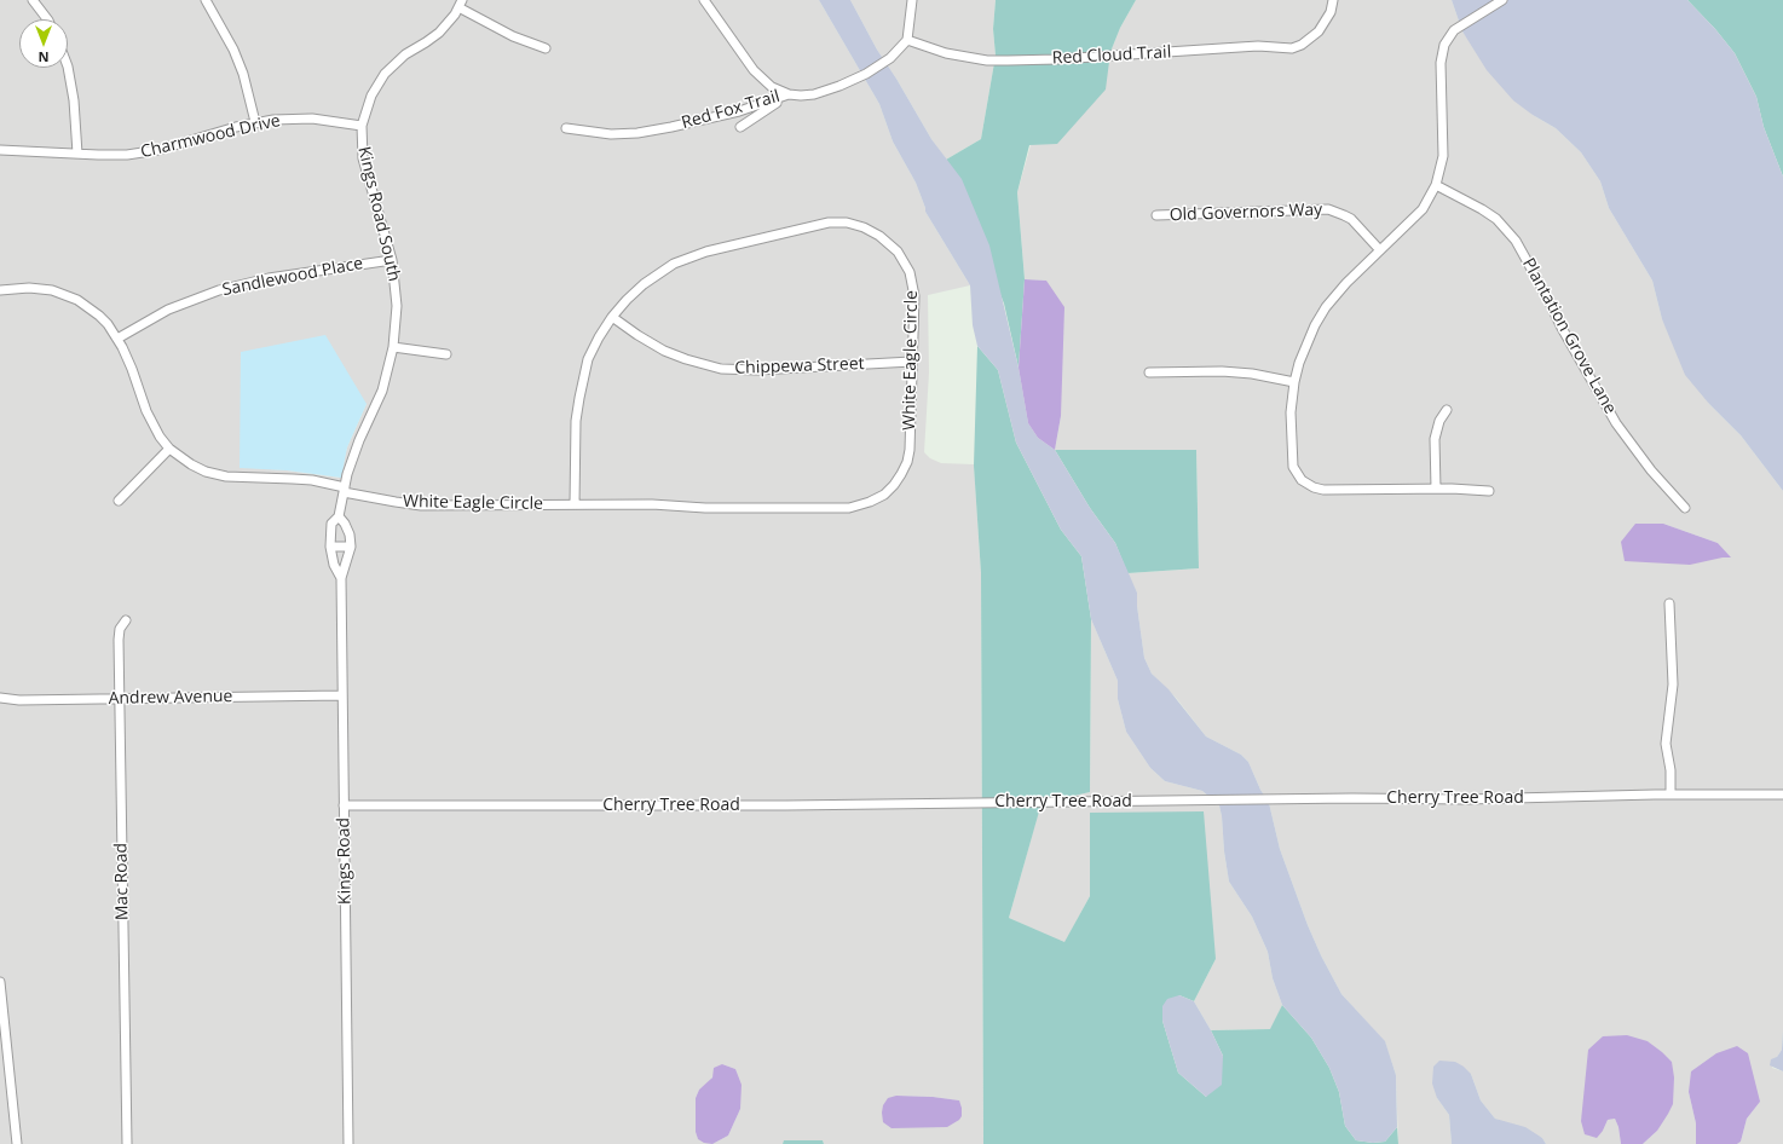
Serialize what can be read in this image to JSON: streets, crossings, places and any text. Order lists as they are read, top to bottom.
{
  "streets": {
    "street": [
      "Red Cloud Trail",
      "Red Fox Trail",
      "Charmwood Drive",
      "Old Governors Way",
      "Kings Road South",
      "Sandlewood Place",
      "Plantation Grove Lane",
      "White Eagle Circle",
      "Chippewa Street",
      "Andrew Avenue",
      "Cherry Tree Road",
      "Kings Road",
      "Mac Road"
    ]
  },
  "crossings": [
    ["Red Cloud Trail", "Red Fox Trail"],
    ["Charmwood Drive", "Kings Road South"],
    ["Kings Road South", "Sandlewood Place"],
    ["Kings Road South", "White Eagle Circle"],
    ["Kings Road South", "Kings Road"],
    ["White Eagle Circle", "Chippewa Street"],
    ["White Eagle Circle", "Kings Road"],
    ["Andrew Avenue", "Kings Road"],
    ["Andrew Avenue", "Mac Road"],
    ["Cherry Tree Road", "Kings Road"]
  ],
  "north": "bottom"
}
